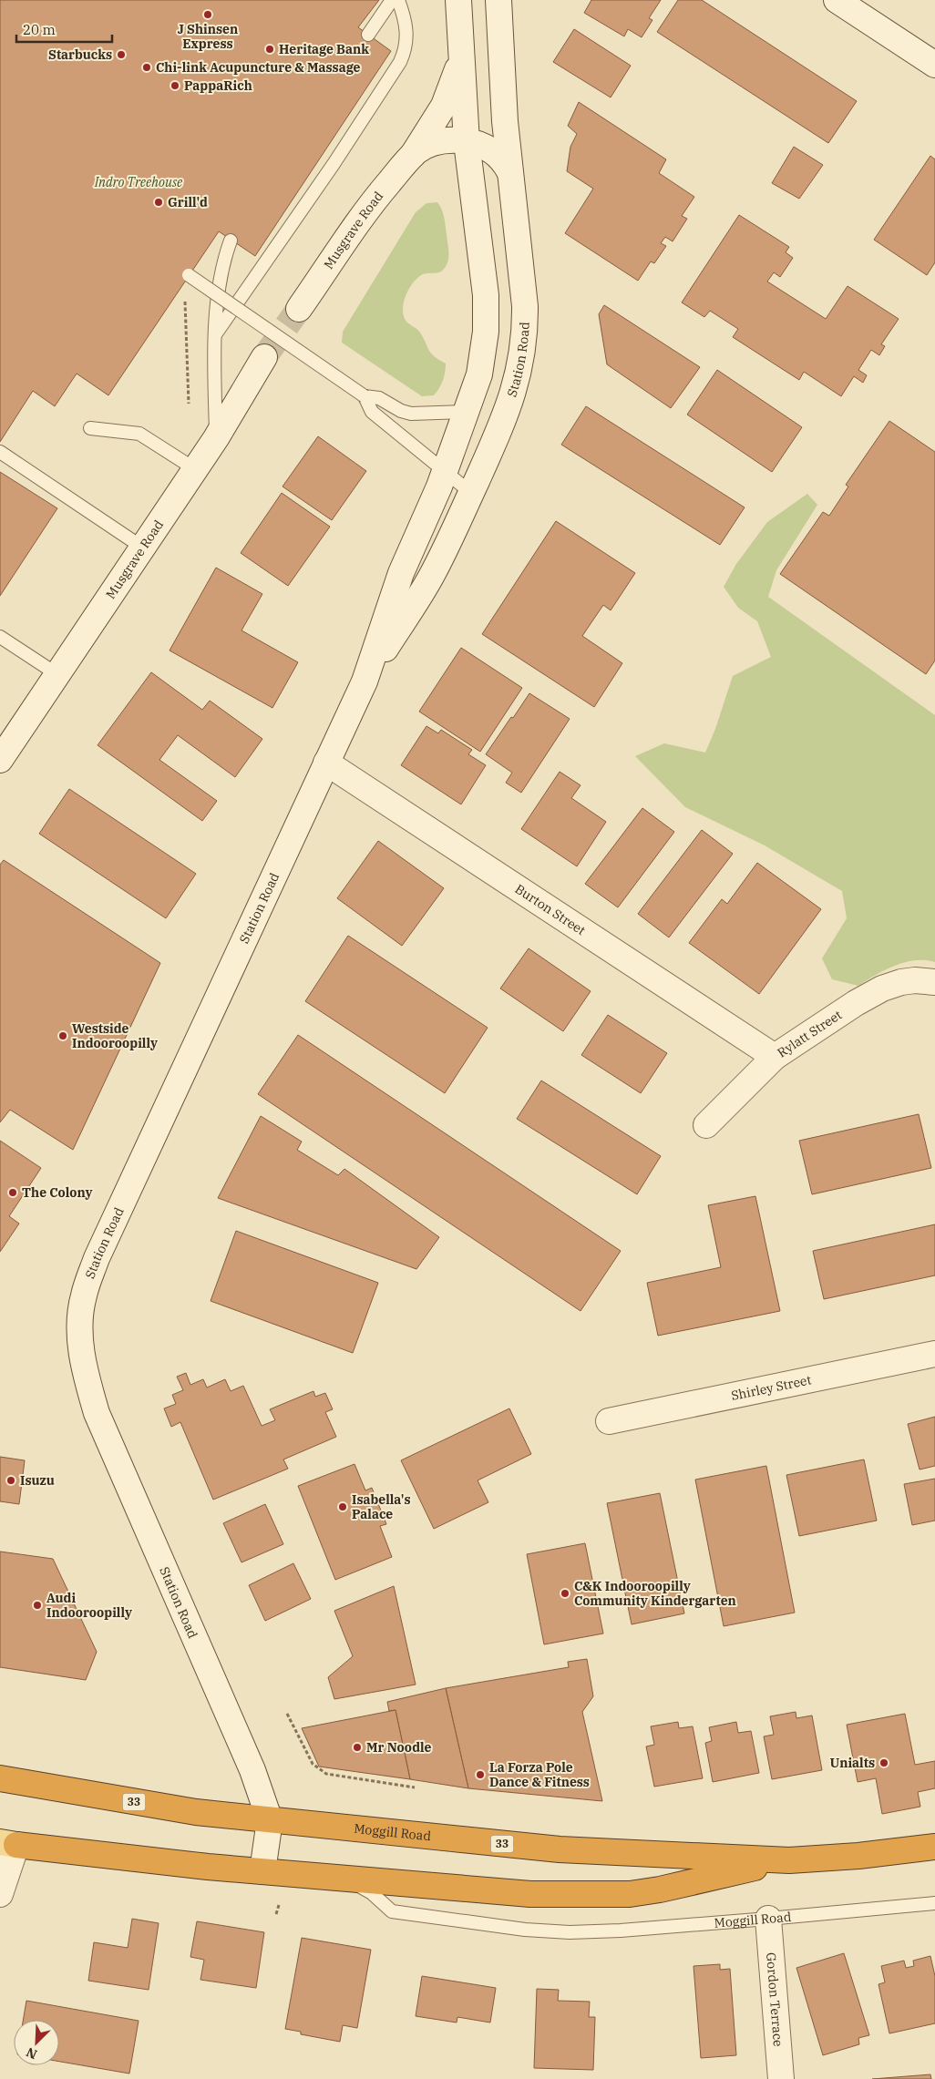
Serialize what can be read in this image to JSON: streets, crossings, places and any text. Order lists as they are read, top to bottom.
{
  "streets": {
    "highway": ["33", "Moggill Road"],
    "street": [
      "Musgrave Road",
      "Station Road",
      "Burton Street",
      "Rylatt Street",
      "Shirley Street",
      "Gordon Terrace"
    ]
  },
  "crossings": [
    ["Musgrave Road", "Station Road"],
    ["Station Road", "Burton Street"],
    ["Station Road", "Moggill Road"],
    ["Burton Street", "Rylatt Street"],
    ["Moggill Road", "Gordon Terrace"]
  ],
  "parks": ["Indro Treehouse"],
  "places": [
    "J Shinsen Express",
    "Heritage Bank",
    "Starbucks",
    "Chi-link Acupuncture & Massage",
    "PappaRich",
    "Grill'd",
    "Westside Indooroopilly",
    "The Colony",
    "Isuzu",
    "Isabella's Palace",
    "C&K Indooroopilly Community Kindergarten",
    "Audi Indooroopilly",
    "Mr Noodle",
    "Unialts",
    "La Forza Pole Dance & Fitness"
  ],
  "scale_bar": "20 m",
  "north": "bottom left"
}
